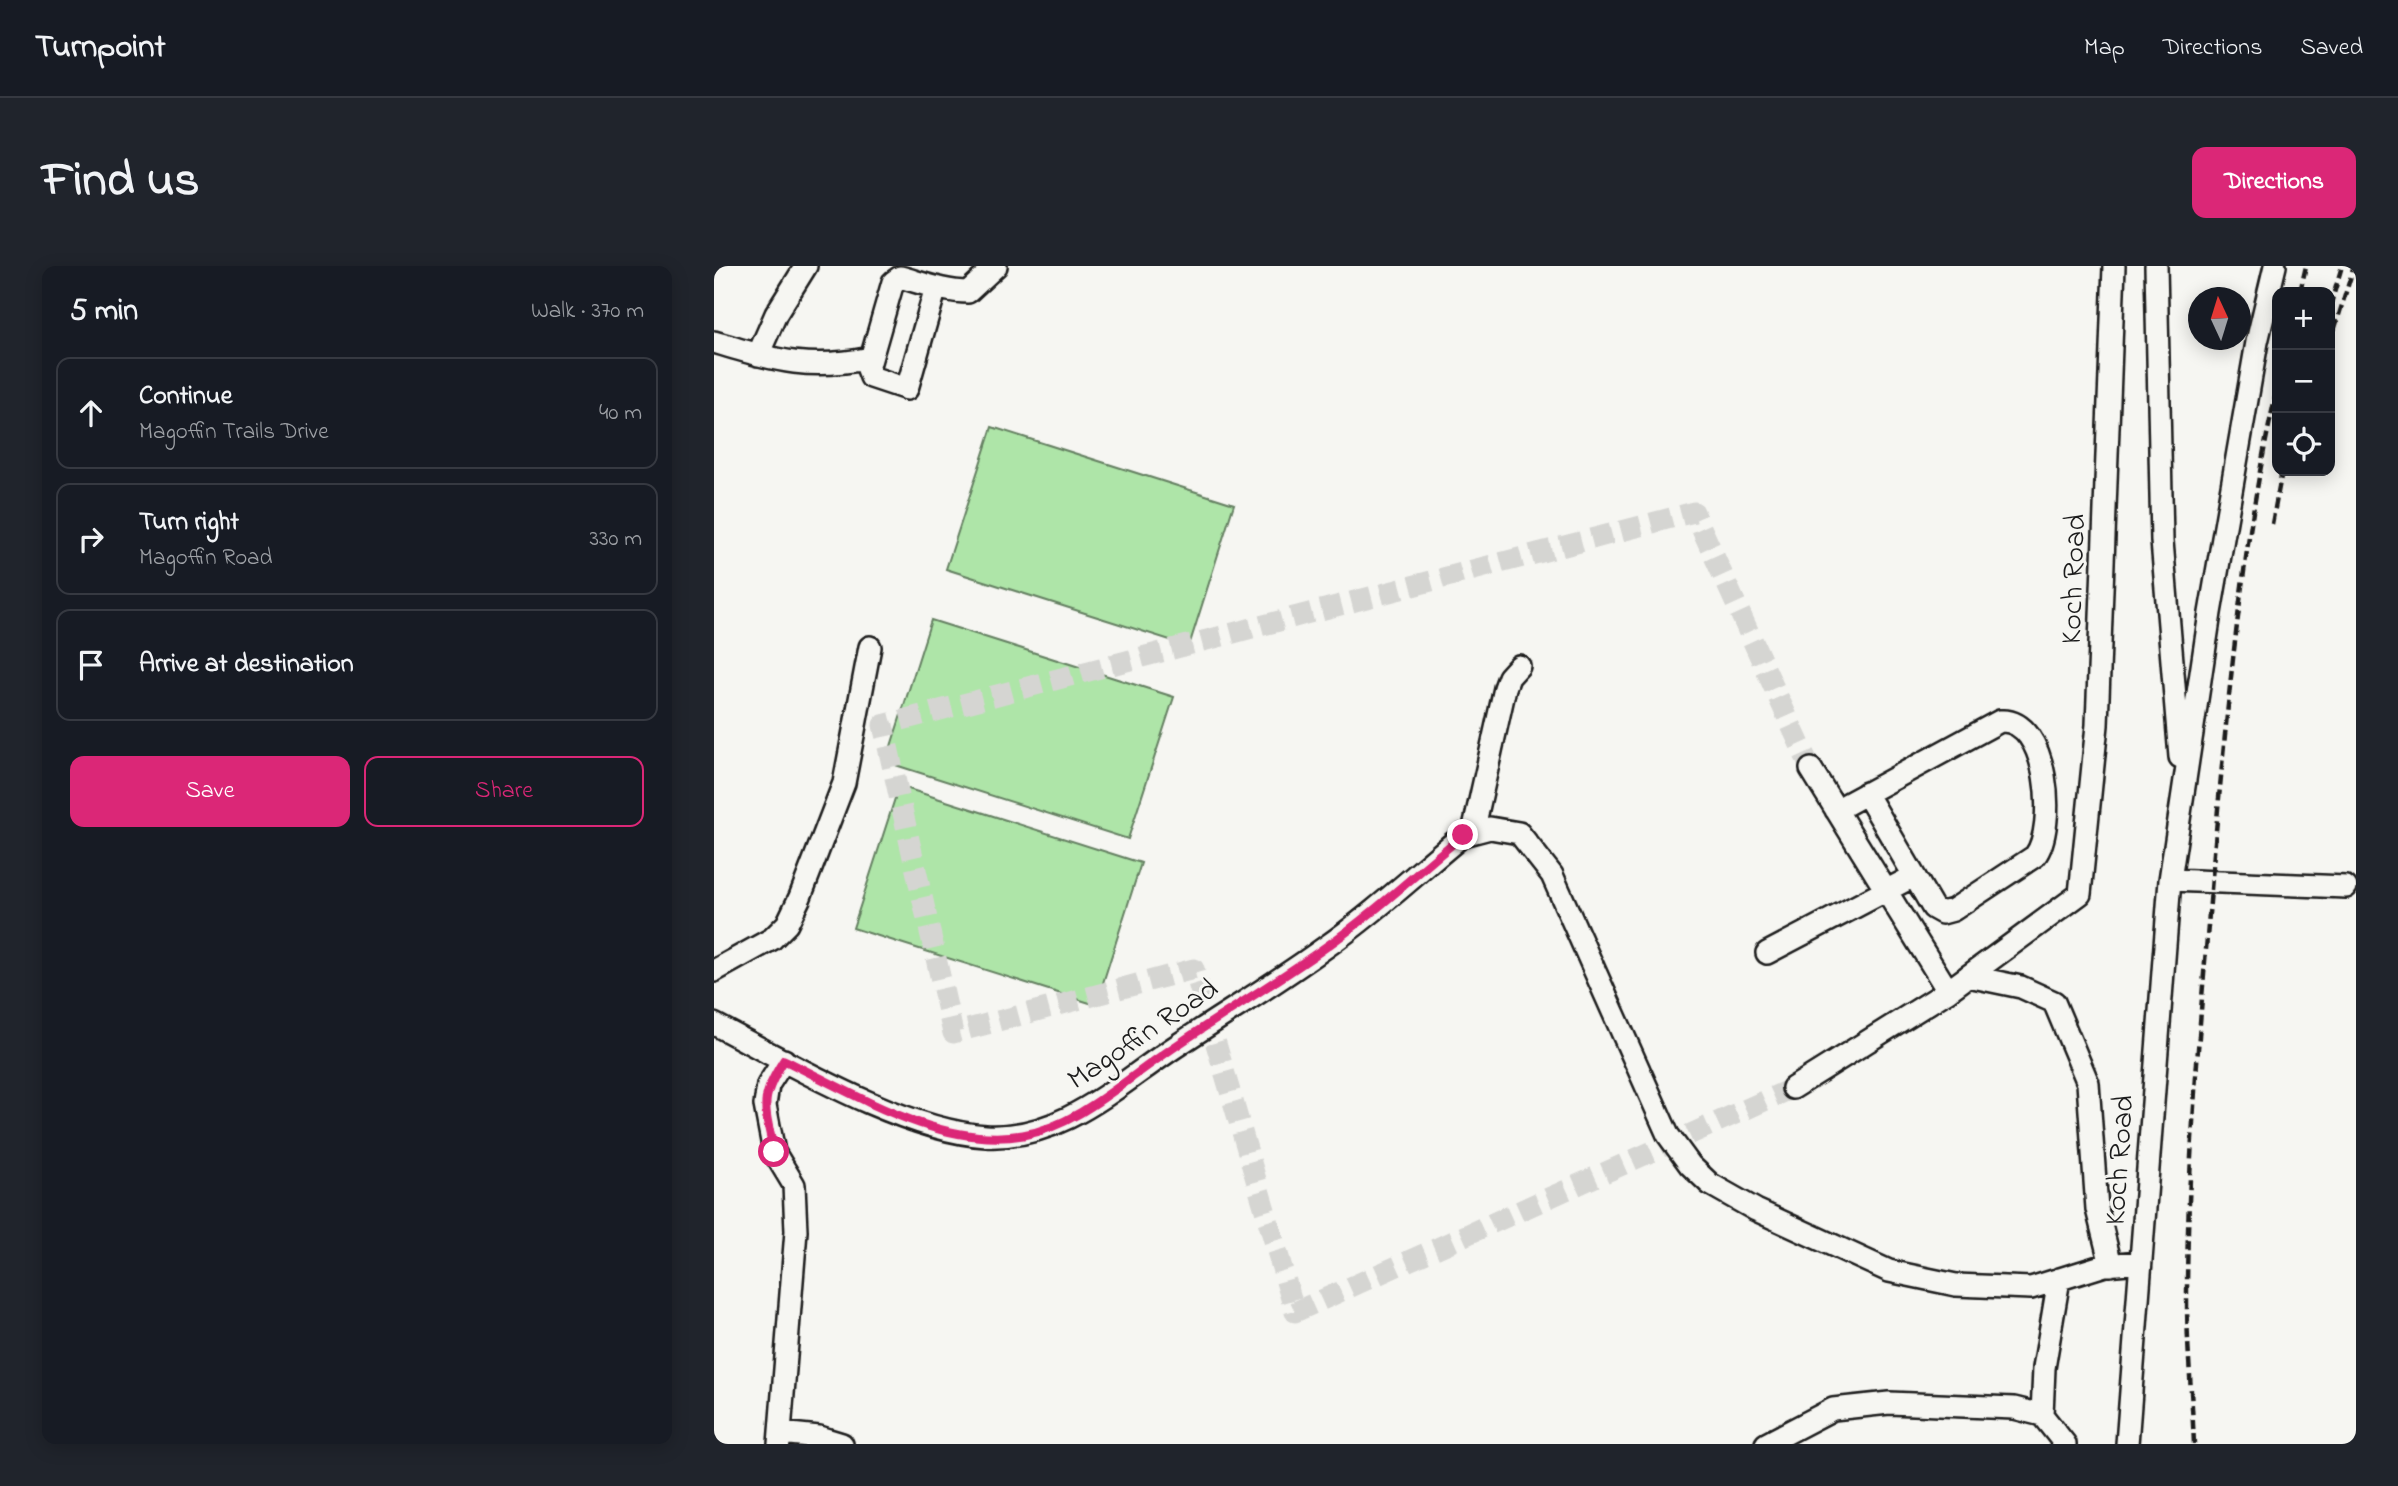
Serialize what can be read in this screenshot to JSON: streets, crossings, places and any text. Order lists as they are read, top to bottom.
{
  "streets": {
    "street": ["Koch Road", "Magoffin Road"]
  },
  "north": "top",
  "page": {
    "header": "Turnpoint",
    "nav": ["Map", "Directions", "Saved"],
    "title": "Find us",
    "buttons": [
      "Directions",
      ["Save", "Share"]
    ],
    "heading": ["5 min", "Walk · 370 m"],
    "map_buttons": ["+", "−"],
    "list": [
      ["Continue", "Magoffin Trails Drive", "40 m"],
      ["Turn right", "Magoffin Road", "330 m"],
      "Arrive at destination"
    ]
  }
}
